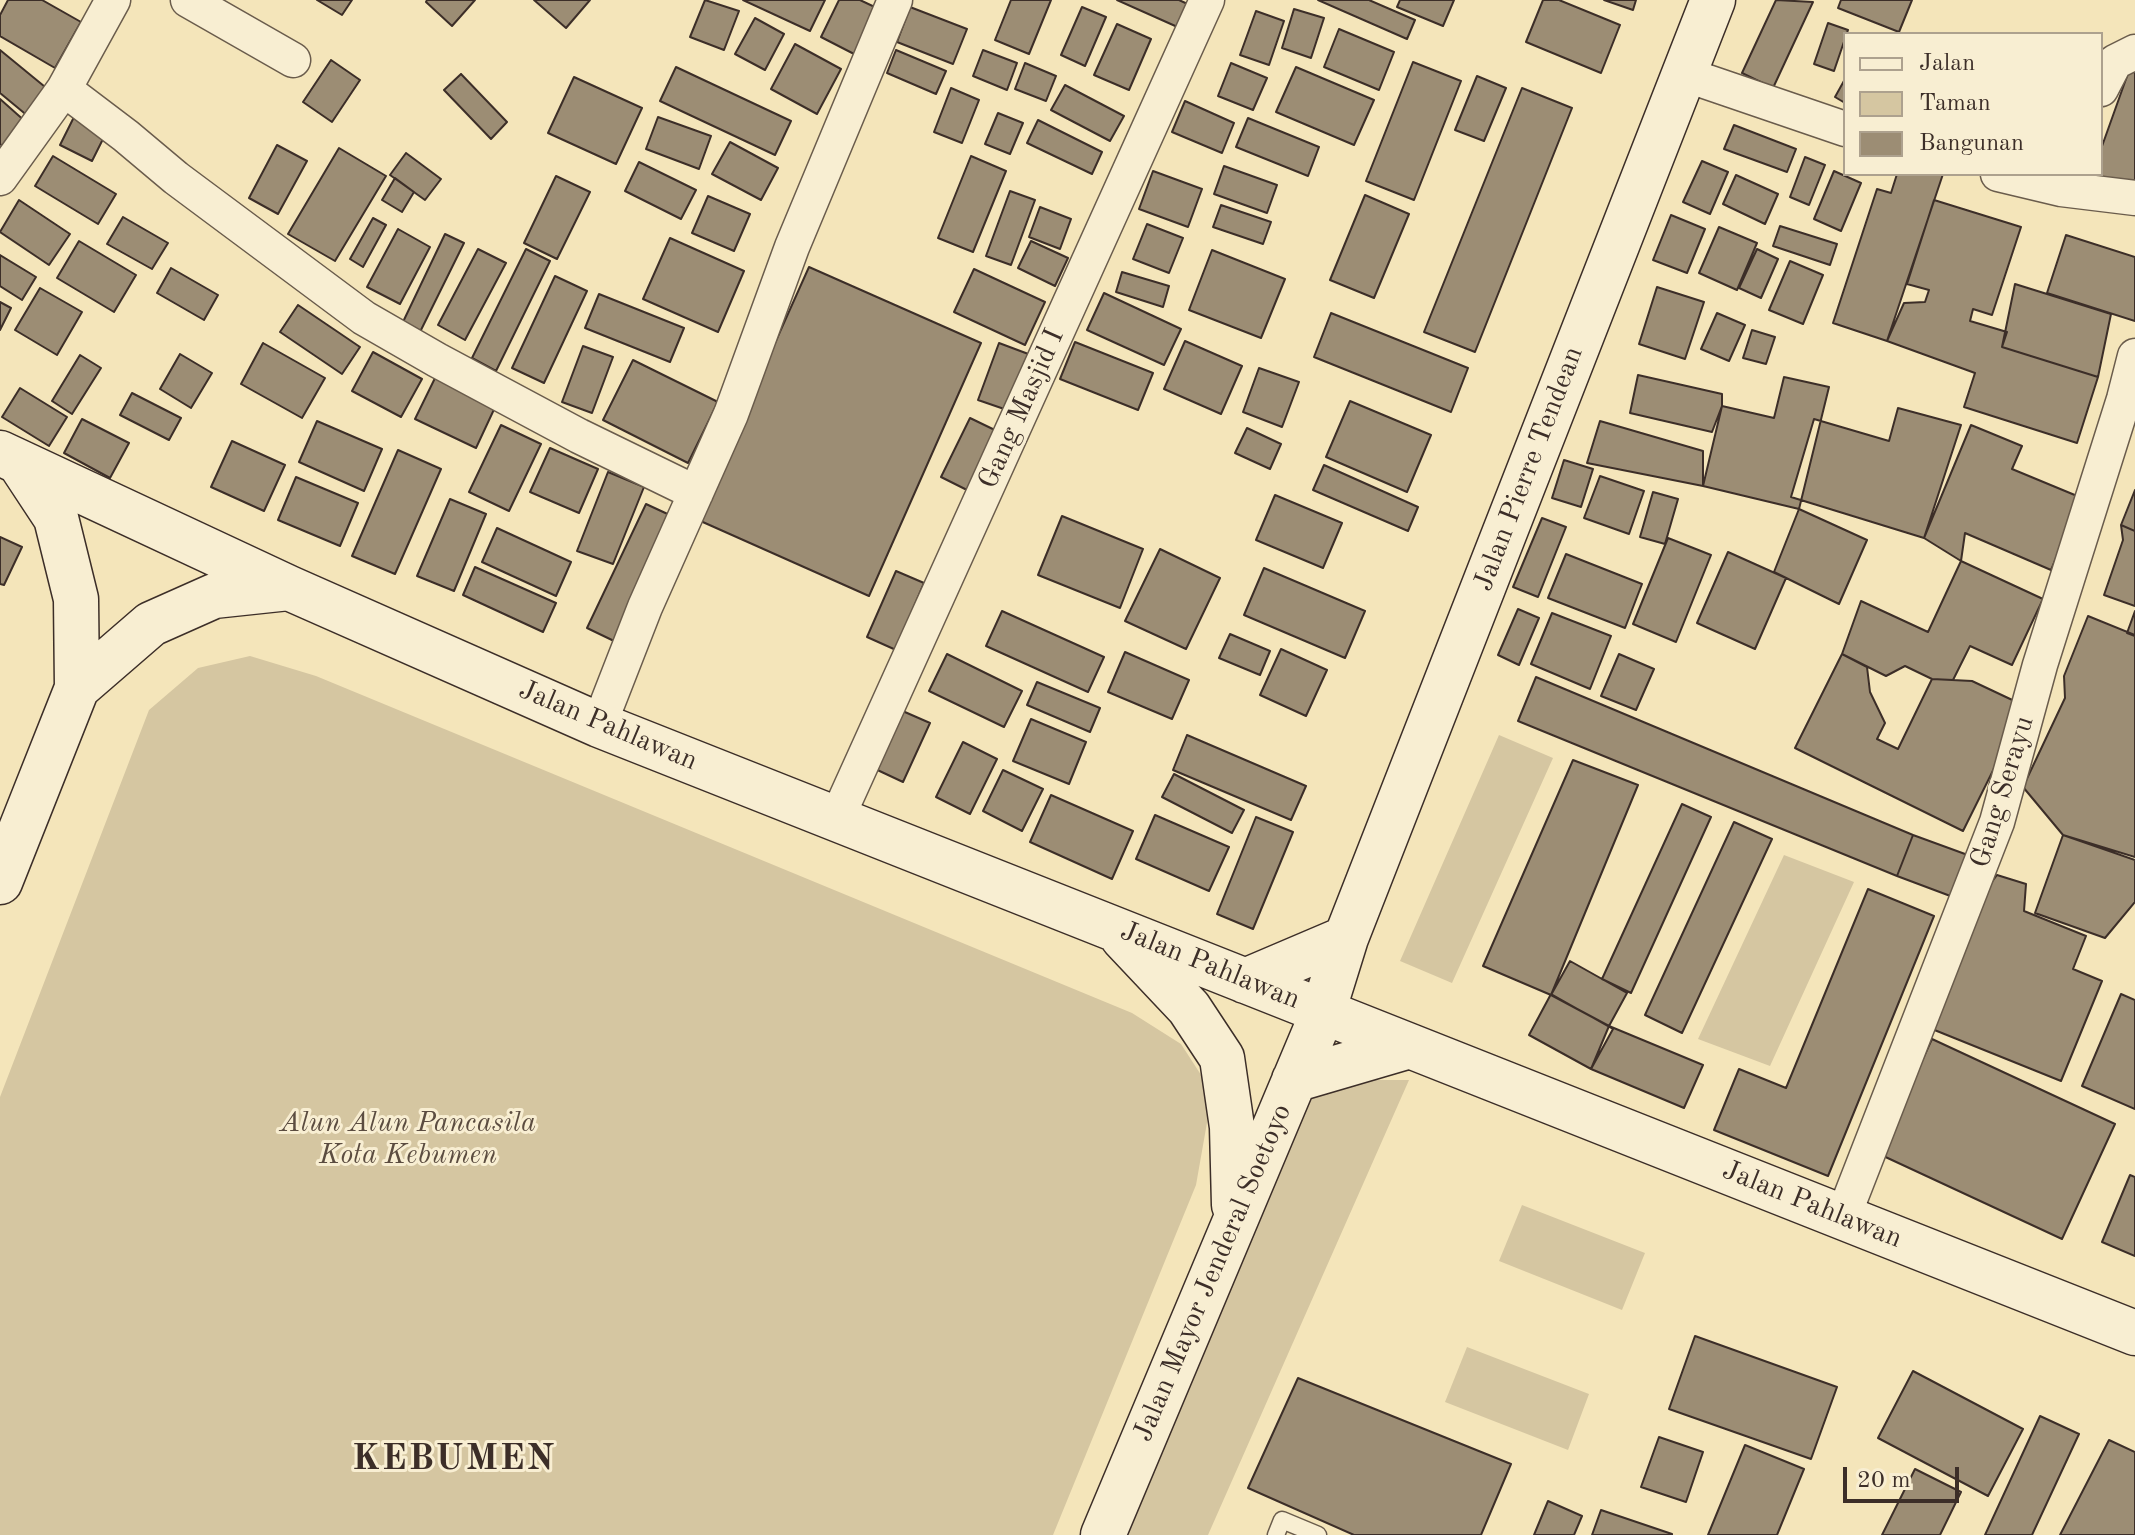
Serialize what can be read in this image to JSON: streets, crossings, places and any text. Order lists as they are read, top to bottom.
{
  "streets": {
    "main road": ["Jalan Pierre Tendean", "Jalan Pahlawan", "Jalan Mayor Jenderal Soetoyo"],
    "street": ["Gang Masjid I", "Gang Serayu"]
  },
  "crossings": [
    ["Gang Masjid I", "Jalan Pahlawan"],
    ["Jalan Pierre Tendean", "Jalan Pahlawan"],
    ["Jalan Pierre Tendean", "Jalan Mayor Jenderal Soetoyo"],
    ["Jalan Pahlawan", "Gang Serayu"],
    ["Jalan Pahlawan", "Jalan Mayor Jenderal Soetoyo"]
  ],
  "districts": ["KEBUMEN"],
  "parks": ["Alun Alun Pancasila Kota Kebumen"],
  "legend": ["Jalan", "Taman", "Bangunan"],
  "scale_bar": "20 m"
}
